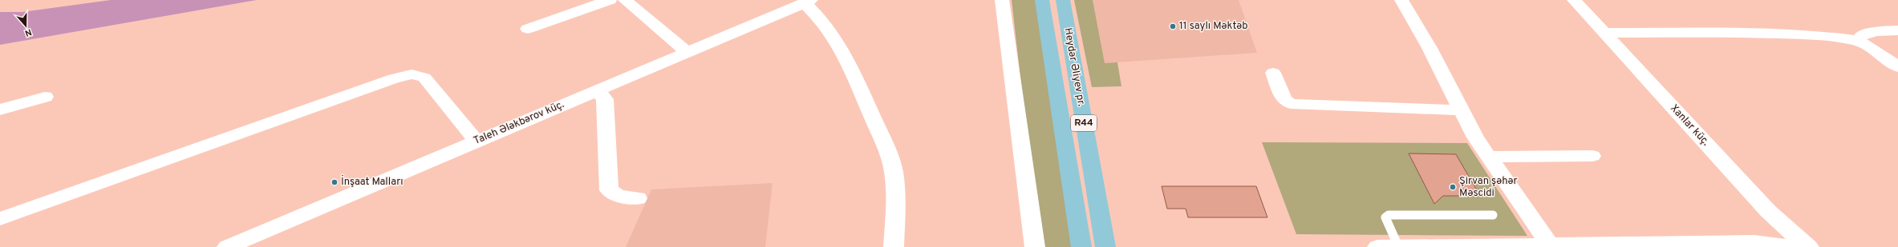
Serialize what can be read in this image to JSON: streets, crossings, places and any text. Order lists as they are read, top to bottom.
{
  "streets": {
    "main road": ["Heydər Əliyev pr.", "R44"],
    "street": ["Taleh Ələkbərov küç.", "Xanlar küç."]
  },
  "places": ["11 saylı Məktəb", "İnşaat Malları", "Şirvan şəhər Məscidi"],
  "north": "bottom"
}
